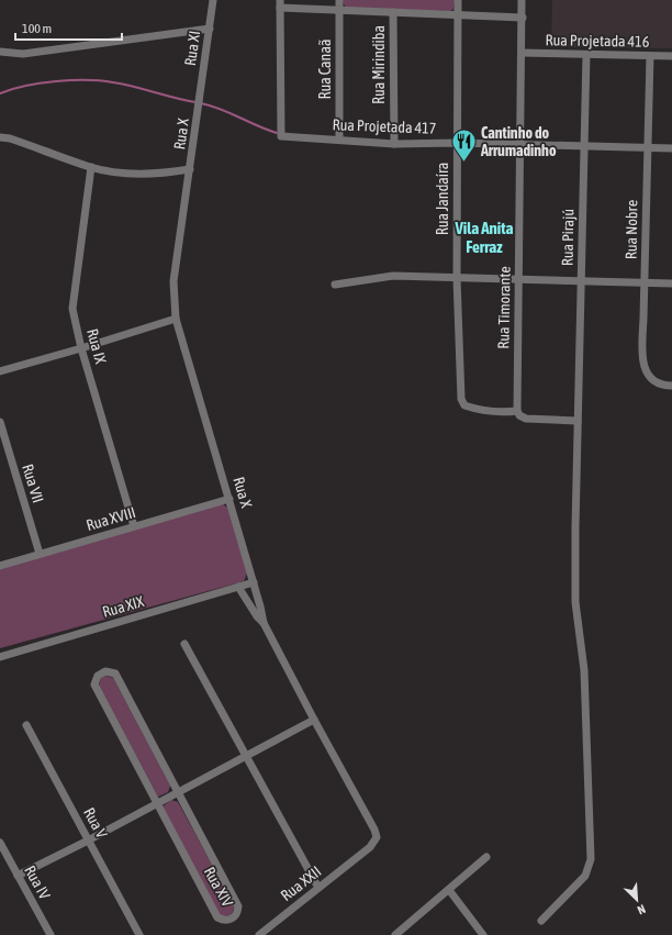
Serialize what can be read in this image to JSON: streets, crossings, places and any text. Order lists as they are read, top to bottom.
{
  "streets": {
    "street": [
      "Rua Projetada 416",
      "Rua XI",
      "Rua Mirindiba",
      "Rua Canaã",
      "Rua Projetada 417",
      "Rua X",
      "Rua Jandaíra",
      "Rua Nobre",
      "Rua Pirajú",
      "Rua Timorante",
      "Rua IX",
      "Rua VII",
      "Rua XVIII",
      "Rua XIX",
      "Rua V",
      "Rua IV",
      "Rua XXII",
      "Rua XIV"
    ]
  },
  "crossings": [
    ["Rua Projetada 416", "Rua Nobre"],
    ["Rua Projetada 416", "Rua Pirajú"],
    ["Rua Projetada 416", "Rua Timorante"],
    ["Rua XI", "Rua X"],
    ["Rua Mirindiba", "Rua Projetada 417"],
    ["Rua Canaã", "Rua Projetada 417"],
    ["Rua Projetada 417", "Rua Jandaíra"],
    ["Rua Projetada 417", "Rua Nobre"],
    ["Rua Projetada 417", "Rua Pirajú"],
    ["Rua Projetada 417", "Rua Timorante"],
    ["Rua X", "Rua XVIII"],
    ["Rua X", "Rua XIX"],
    ["Rua X", "Rua XXII"],
    ["Rua Jandaíra", "Rua Timorante"],
    ["Rua IX", "Rua XVIII"],
    ["Rua VII", "Rua XVIII"]
  ],
  "districts": ["Vila Anita Ferraz"],
  "places": {
    "restaurant": ["Cantinho do Arrumadinho"]
  },
  "scale_bar": "100 m",
  "north": "bottom right"
}
